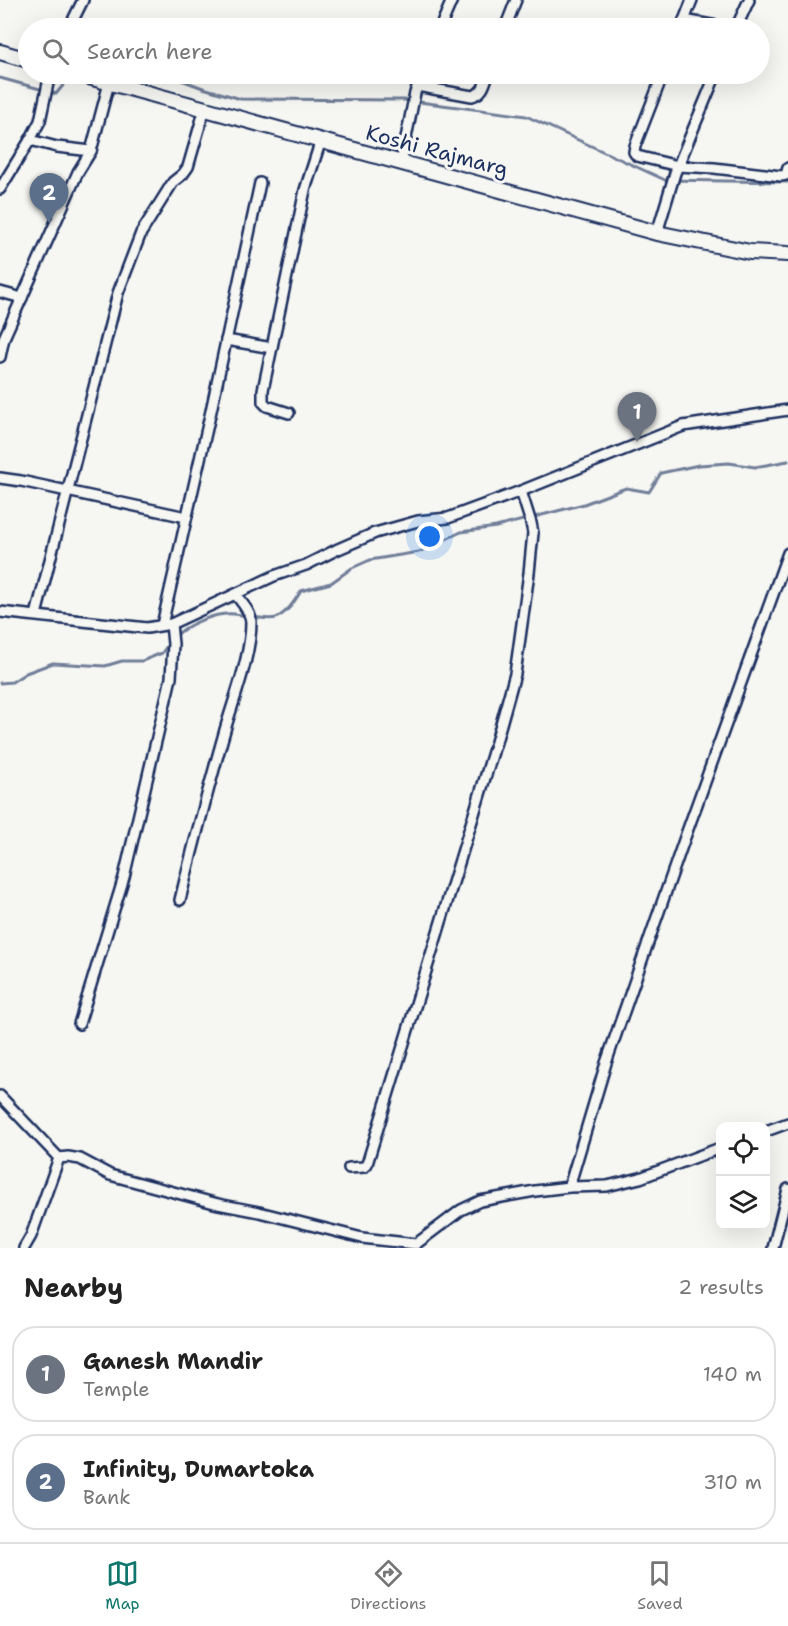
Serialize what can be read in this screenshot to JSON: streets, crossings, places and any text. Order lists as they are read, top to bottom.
{
  "streets": {
    "main road": ["Koshi Rajmarg"]
  },
  "page": {
    "search": "Search here",
    "pins": ["2", "1"],
    "heading": ["Nearby", "2 results"],
    "list": [
      {
        "mark": "1",
        "name": "Ganesh Mandir",
        "note": "Temple",
        "value": "140 m"
      },
      {
        "mark": "2",
        "name": "Infinity, Dumartoka",
        "note": "Bank",
        "value": "310 m"
      }
    ],
    "nav": ["Map", "Directions", "Saved"]
  }
}
